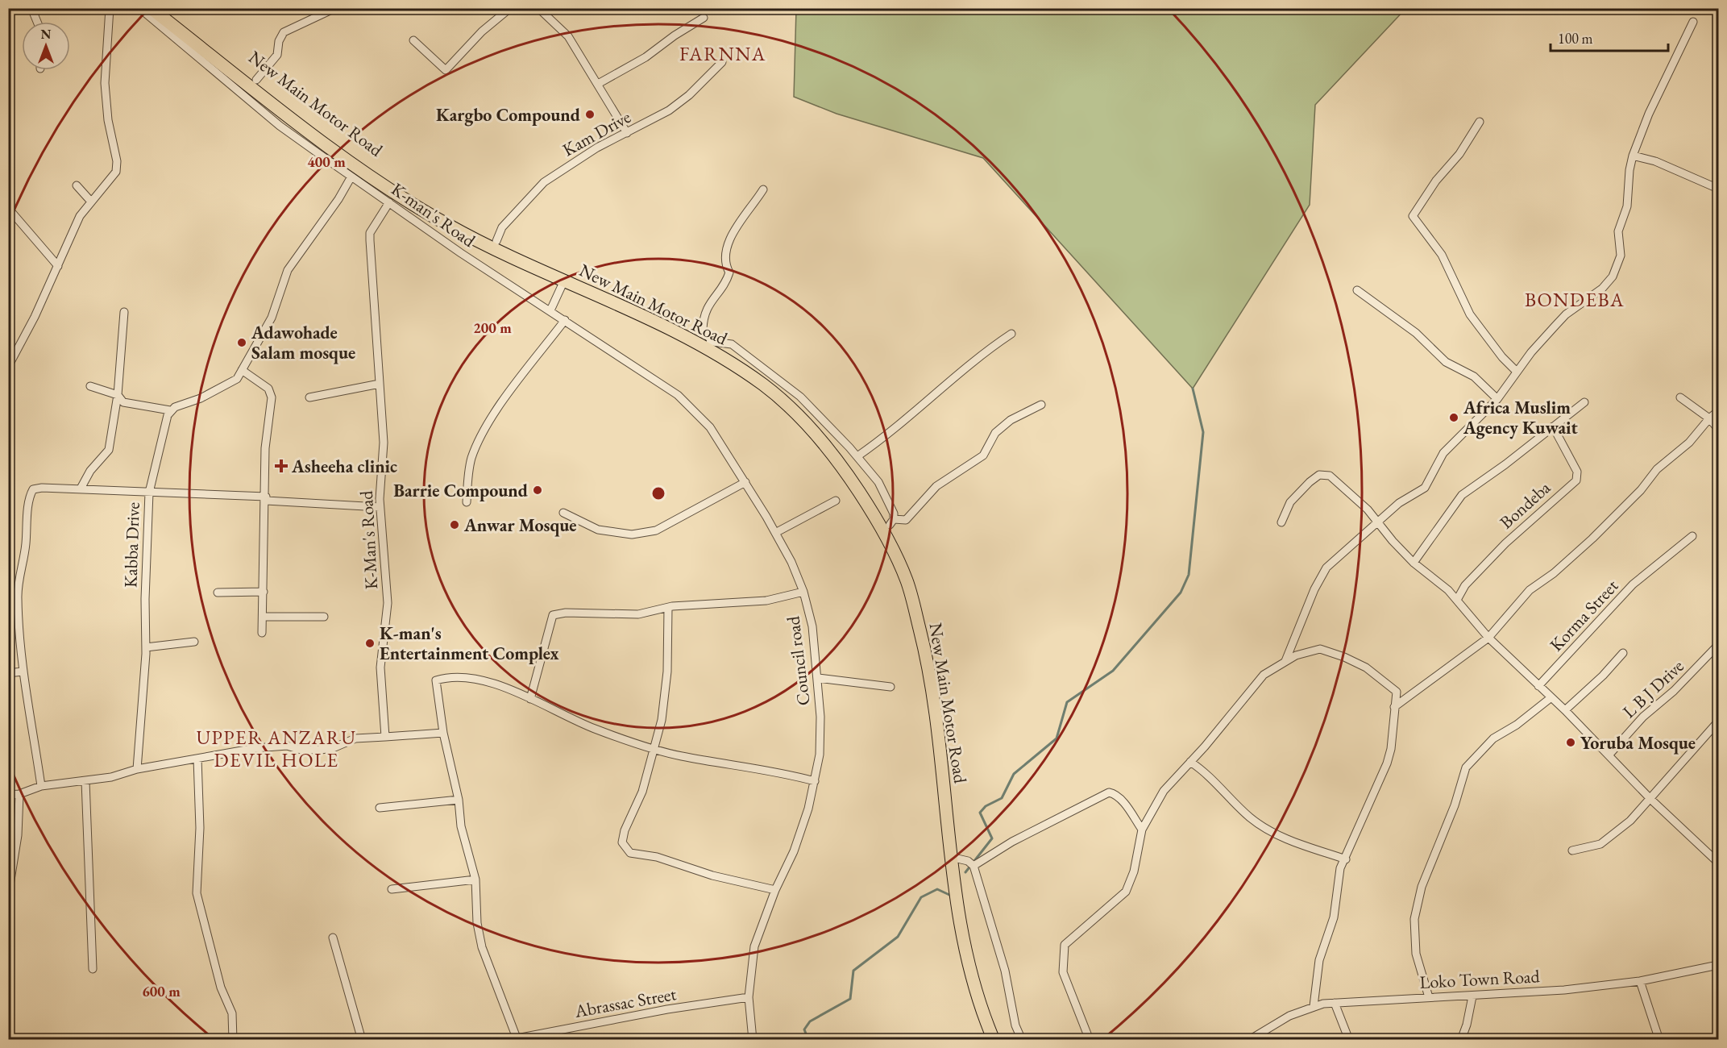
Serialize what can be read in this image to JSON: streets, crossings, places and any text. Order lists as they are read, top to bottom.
{
  "streets": {
    "highway": ["New Main Motor Road"],
    "street": [
      "Kam Drive",
      "K-man's Road",
      "Bondeba",
      "K-Man's Road",
      "Kabba Drive",
      "Korma Street",
      "Council road",
      "L B J Drive",
      "Loko Town Road",
      "Abrassac Street"
    ]
  },
  "crossings": [
    ["New Main Motor Road", "Kam Drive"],
    ["New Main Motor Road", "K-man's Road"],
    ["K-man's Road", "K-Man's Road"],
    ["K-man's Road", "Council road"],
    ["Council road", "Abrassac Street"]
  ],
  "districts": ["FARNNA", "BONDEBA", "UPPER ANZARU DEVIL HOLE"],
  "places": {
    "other": [
      "Kargbo Compound",
      "Adawohade Salam mosque",
      "Africa Muslim Agency Kuwait",
      "Barrie Compound",
      "Anwar Mosque",
      "K-man's Entertainment Complex",
      "Yoruba Mosque"
    ],
    "health": ["Asheeha clinic"]
  },
  "scale_bar": "100 m",
  "north": "top",
  "rings": ["400 m", "200 m", "600 m"]
}
